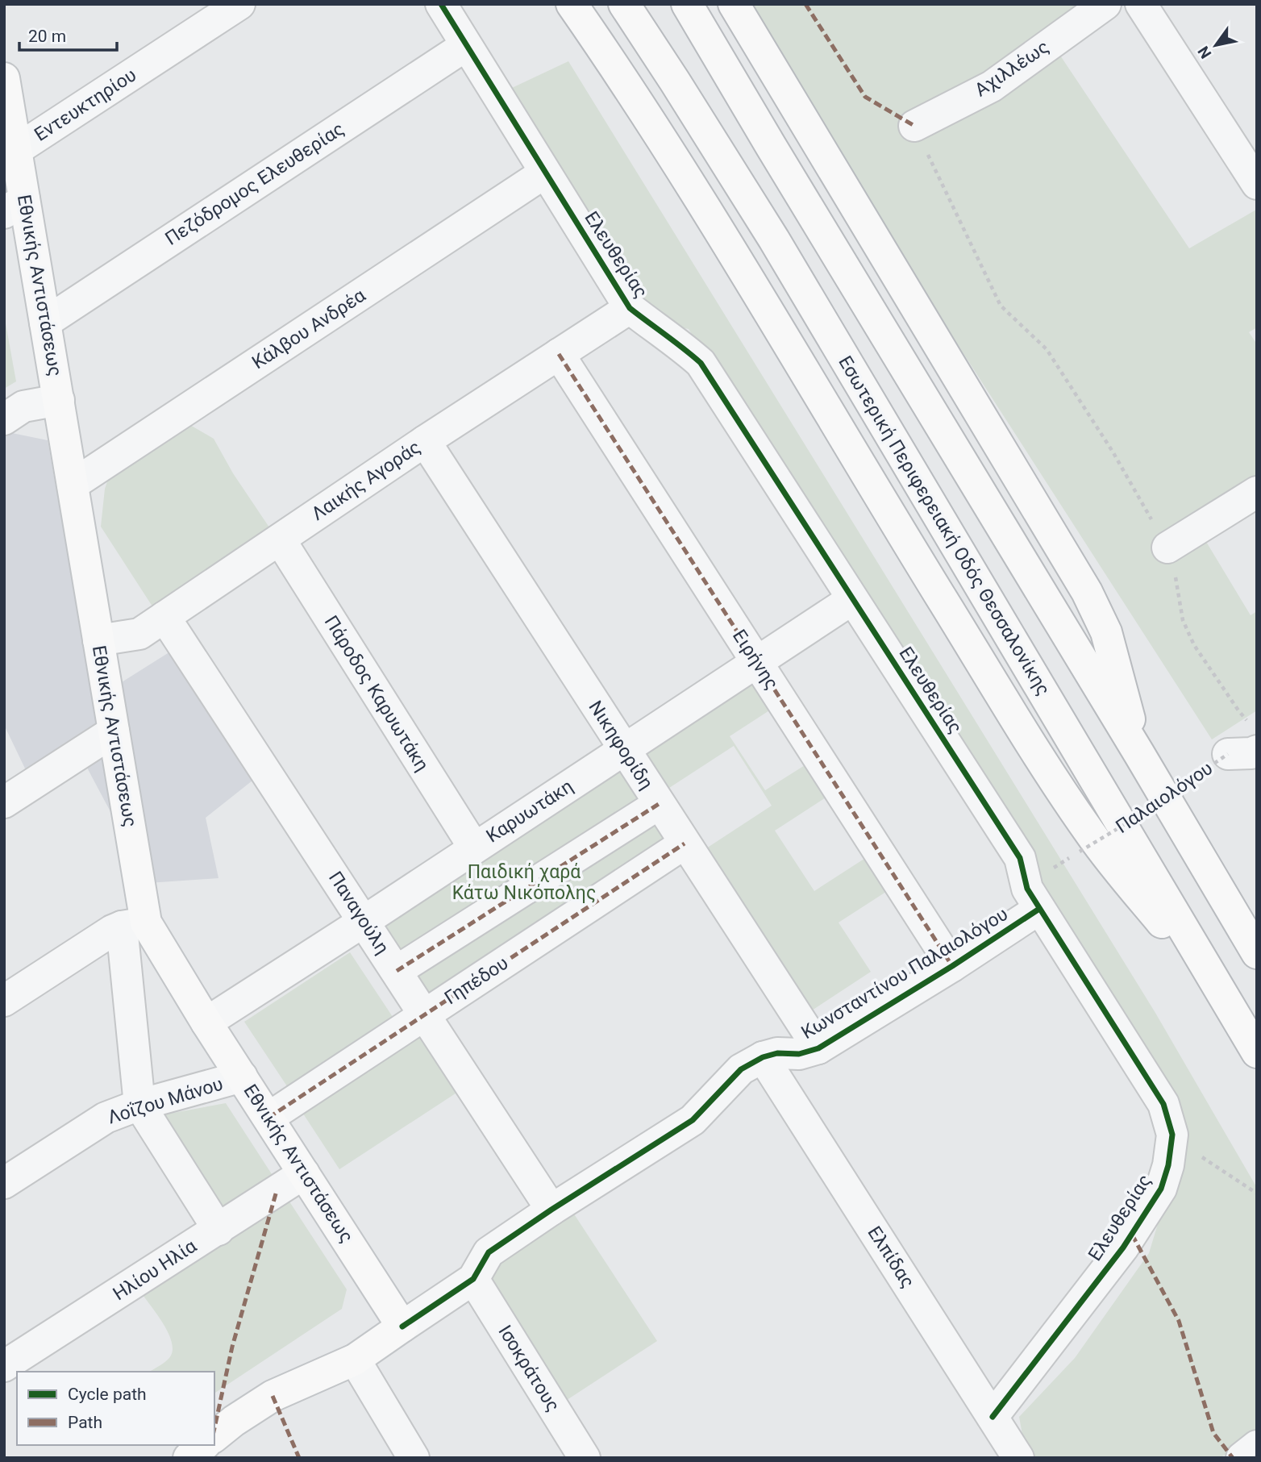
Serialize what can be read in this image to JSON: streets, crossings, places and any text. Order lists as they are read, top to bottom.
{
  "streets": {
    "main road": ["Εθνικής Αντιστάσεως", "Εσωτερική Περιφερειακή Οδός Θεσσαλονίκης", "Κωνσταντίνου Παλαιολόγου"],
    "street": [
      "Αχιλλέως",
      "Εντευκτηρίου",
      "Πεζόδρομος Ελευθερίας",
      "Ελευθερίας",
      "Κάλβου Ανδρέα",
      "Λαικής Αγοράς",
      "Ειρήνης",
      "Πάροδος Καρυωτάκη",
      "Νικηφορίδη",
      "Καρυωτάκη",
      "Παναγούλη",
      "Γηπέδου",
      "Λοΐζου Μάνου",
      "Ελπίδας",
      "Ηλίου Ηλία",
      "Ισοκράτους"
    ],
    "path": ["Παλαιολόγου"]
  },
  "crossings": [
    ["Εντευκτηρίου", "Εθνικής Αντιστάσεως"],
    ["Πεζόδρομος Ελευθερίας", "Ελευθερίας"],
    ["Πεζόδρομος Ελευθερίας", "Εθνικής Αντιστάσεως"],
    ["Ελευθερίας", "Κάλβου Ανδρέα"],
    ["Ελευθερίας", "Λαικής Αγοράς"],
    ["Ελευθερίας", "Καρυωτάκη"],
    ["Ελευθερίας", "Κωνσταντίνου Παλαιολόγου"],
    ["Ελευθερίας", "Ελπίδας"],
    ["Εθνικής Αντιστάσεως", "Κάλβου Ανδρέα"],
    ["Εθνικής Αντιστάσεως", "Λαικής Αγοράς"],
    ["Εθνικής Αντιστάσεως", "Καρυωτάκη"],
    ["Εθνικής Αντιστάσεως", "Κωνσταντίνου Παλαιολόγου"],
    ["Εθνικής Αντιστάσεως", "Γηπέδου"],
    ["Εθνικής Αντιστάσεως", "Λοΐζου Μάνου"],
    ["Εθνικής Αντιστάσεως", "Ηλίου Ηλία"],
    ["Λαικής Αγοράς", "Ειρήνης"],
    ["Λαικής Αγοράς", "Πάροδος Καρυωτάκη"],
    ["Λαικής Αγοράς", "Νικηφορίδη"],
    ["Λαικής Αγοράς", "Παναγούλη"],
    ["Ειρήνης", "Καρυωτάκη"],
    ["Ειρήνης", "Κωνσταντίνου Παλαιολόγου"],
    ["Πάροδος Καρυωτάκη", "Καρυωτάκη"],
    ["Νικηφορίδη", "Καρυωτάκη"],
    ["Νικηφορίδη", "Κωνσταντίνου Παλαιολόγου"],
    ["Νικηφορίδη", "Γηπέδου"],
    ["Καρυωτάκη", "Παναγούλη"],
    ["Παναγούλη", "Κωνσταντίνου Παλαιολόγου"],
    ["Παναγούλη", "Γηπέδου"],
    ["Κωνσταντίνου Παλαιολόγου", "Ελπίδας"],
    ["Κωνσταντίνου Παλαιολόγου", "Ισοκράτους"]
  ],
  "parks": ["Παιδική χαρά Κάτω Νικόπολης"],
  "legend": ["Cycle path", "Path"],
  "scale_bar": "20 m",
  "north": "bottom left"
}
